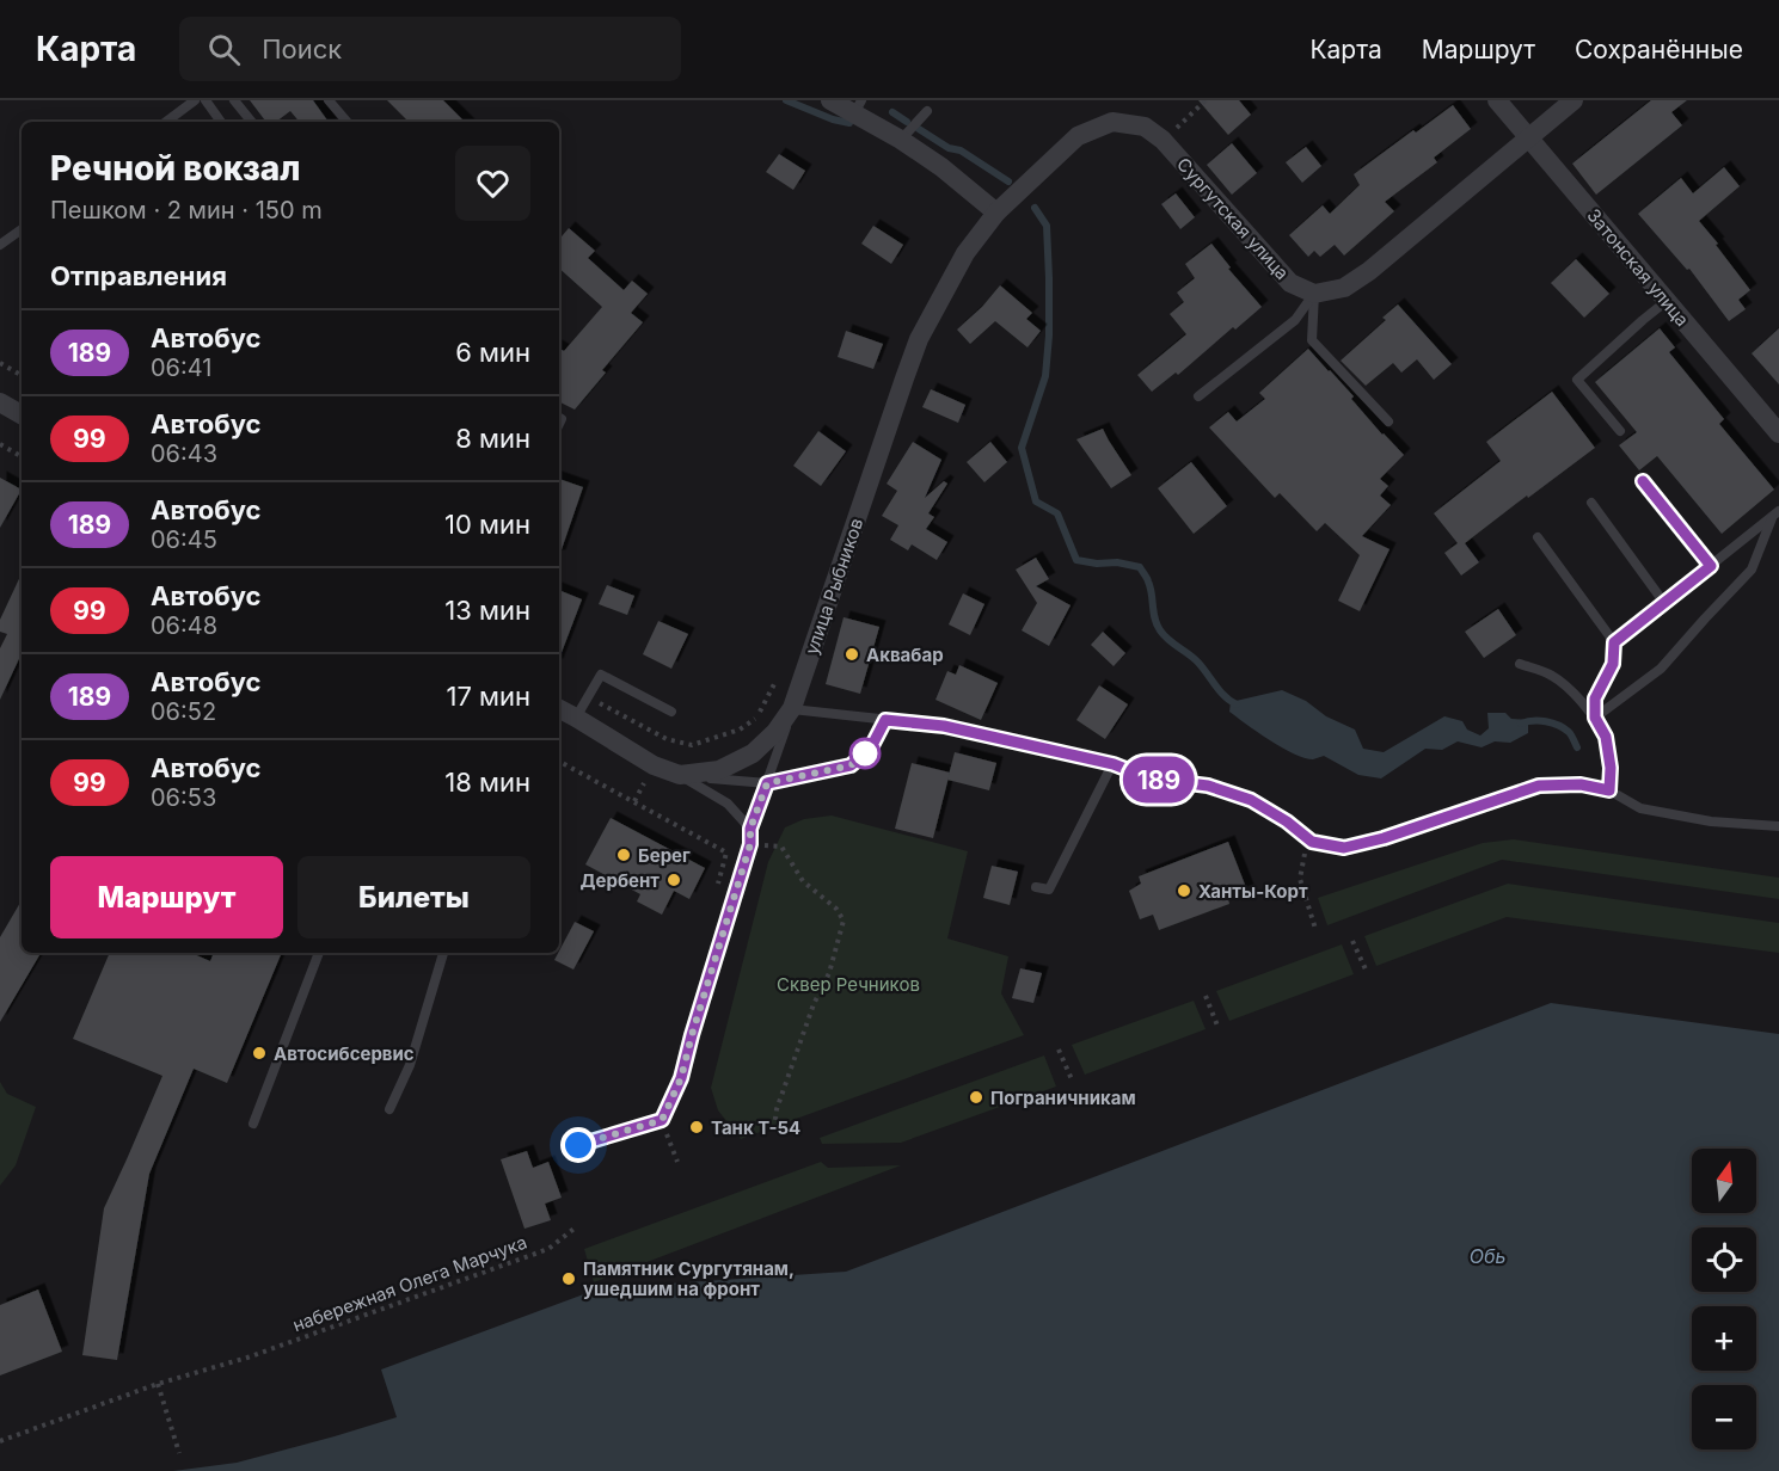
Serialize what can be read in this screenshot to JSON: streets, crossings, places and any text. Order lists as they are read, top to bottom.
{
  "streets": {
    "street": ["Сургутская улица", "Затонская улица", "улица Рыбников"],
    "path": ["набережная Олега Марчука"]
  },
  "crossings": [
    ["Сургутская улица", "улица Рыбников"]
  ],
  "water": ["Обь"],
  "parks": ["Сквер Речников"],
  "places": [
    "Аквабар",
    "Берег",
    "Дербент",
    "Ханты-Корт",
    "Автосибсервис",
    "Пограничникам",
    "Танк Т-54",
    "Памятник Сургутянам, ушедшим на фронт"
  ],
  "lines": ["bus line 189"],
  "north": "top",
  "page": {
    "header": "Карта",
    "search": "Поиск",
    "nav": ["Карта", "Маршрут", "Сохранённые"],
    "on_map": "189",
    "heading": [
      ["Речной вокзал", "Пешком · 2 мин · 150 m"],
      "Отправления"
    ],
    "list": [
      {
        "mark": "189",
        "name": "Автобус",
        "note": "06:41",
        "value": "6 мин"
      },
      {
        "mark": "99",
        "name": "Автобус",
        "note": "06:43",
        "value": "8 мин"
      },
      {
        "mark": "189",
        "name": "Автобус",
        "note": "06:45",
        "value": "10 мин"
      },
      {
        "mark": "99",
        "name": "Автобус",
        "note": "06:48",
        "value": "13 мин"
      },
      {
        "mark": "189",
        "name": "Автобус",
        "note": "06:52",
        "value": "17 мин"
      },
      {
        "mark": "99",
        "name": "Автобус",
        "note": "06:53",
        "value": "18 мин"
      }
    ],
    "buttons": ["Маршрут", "Билеты"],
    "map_buttons": ["+", "−"]
  }
}
